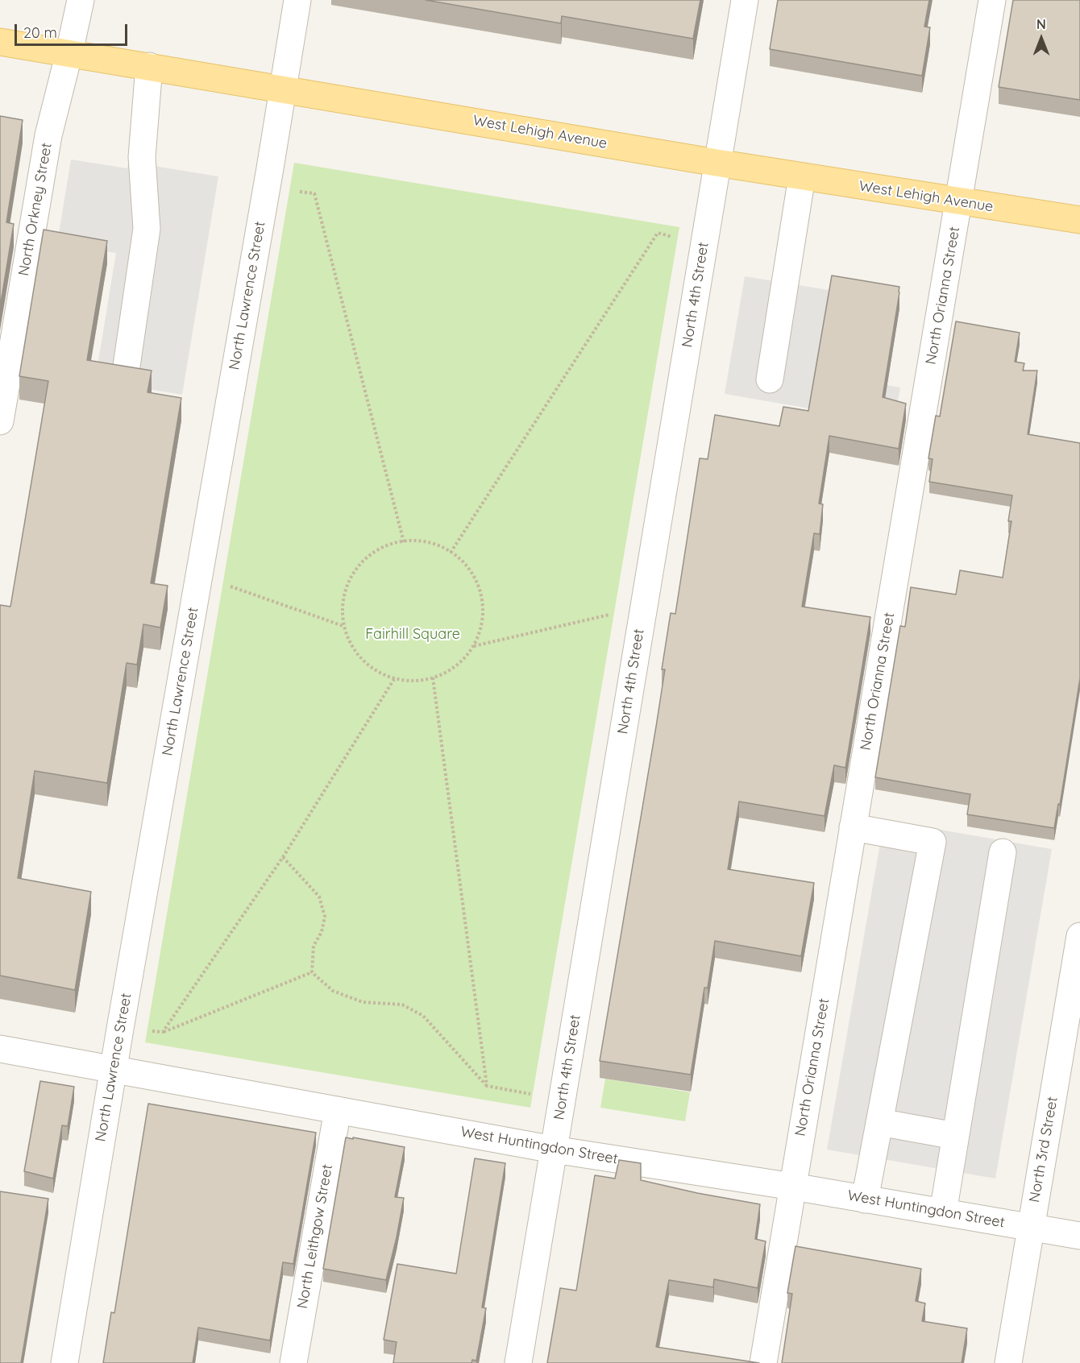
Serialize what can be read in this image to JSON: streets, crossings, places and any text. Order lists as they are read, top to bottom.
{
  "streets": {
    "main road": ["West Lehigh Avenue"],
    "street": [
      "North Orkney Street",
      "North 4th Street",
      "North Lawrence Street",
      "North Orianna Street",
      "West Huntingdon Street",
      "North 3rd Street",
      "North Leithgow Street"
    ]
  },
  "crossings": [
    ["West Lehigh Avenue", "North Orkney Street"],
    ["West Lehigh Avenue", "North 4th Street"],
    ["West Lehigh Avenue", "North Lawrence Street"],
    ["West Lehigh Avenue", "North Orianna Street"],
    ["North 4th Street", "West Huntingdon Street"],
    ["North Lawrence Street", "West Huntingdon Street"],
    ["North Orianna Street", "West Huntingdon Street"],
    ["West Huntingdon Street", "North 3rd Street"],
    ["West Huntingdon Street", "North Leithgow Street"]
  ],
  "parks": ["Fairhill Square"],
  "scale_bar": "20 m",
  "north": "top"
}
